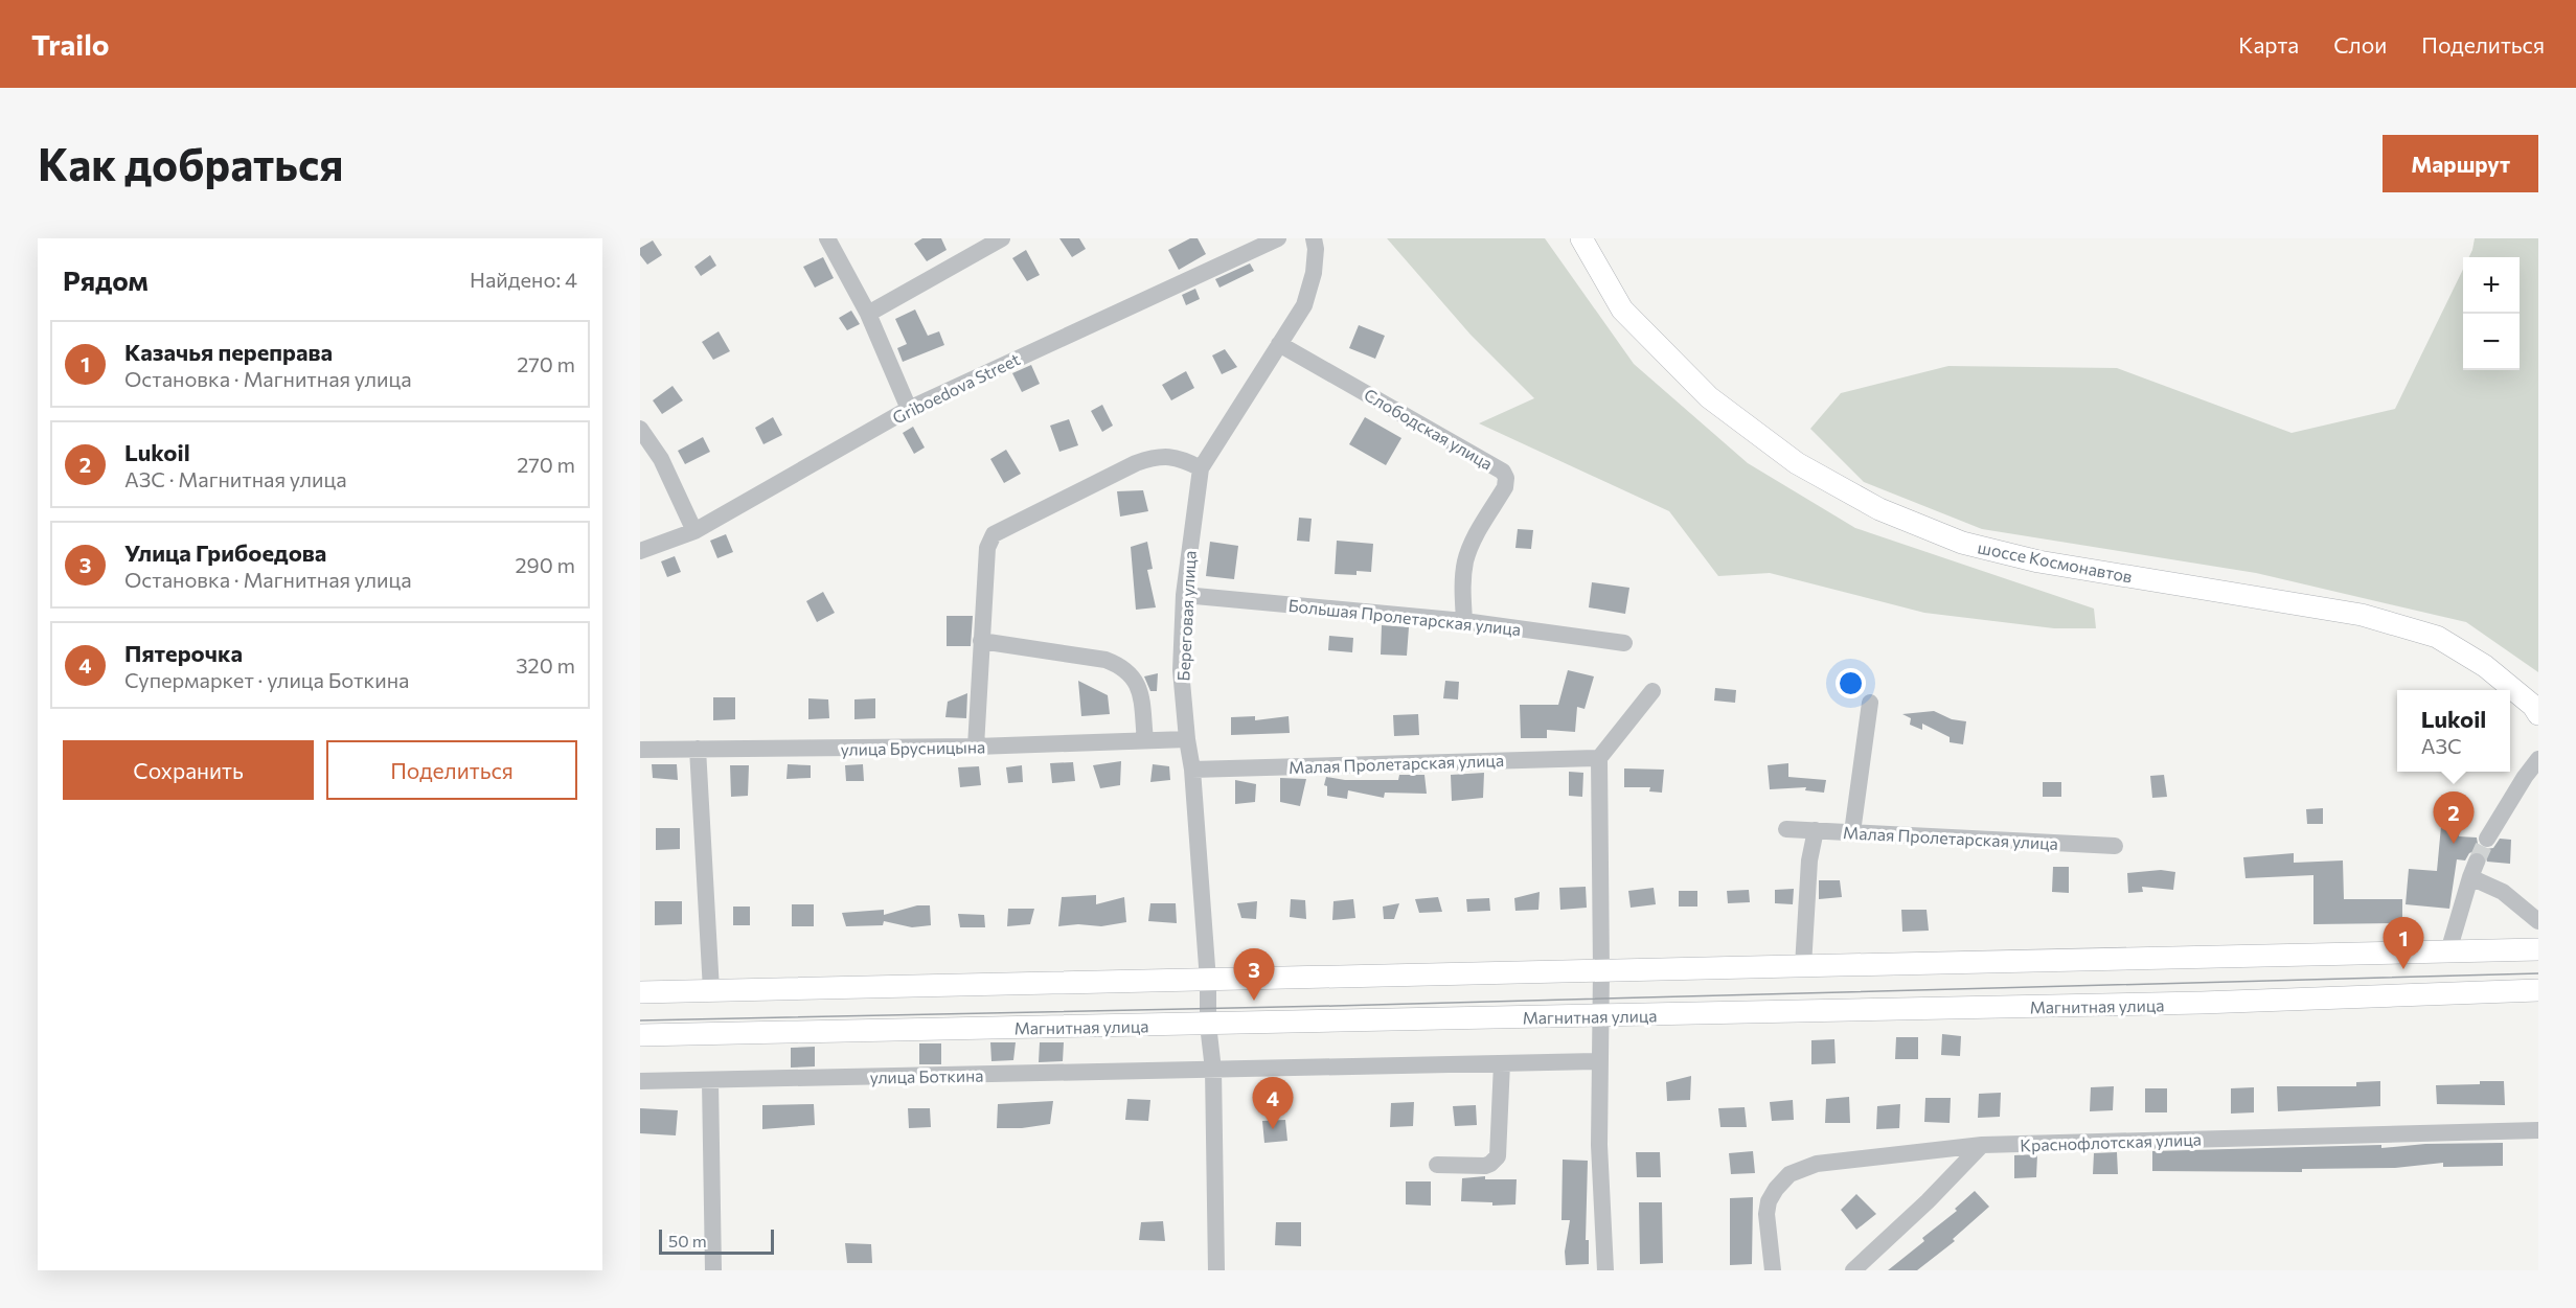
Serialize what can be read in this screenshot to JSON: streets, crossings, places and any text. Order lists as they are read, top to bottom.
{
  "streets": {
    "main road": ["шоссе Космонавтов", "Магнитная улица"],
    "street": [
      "Griboedova Street",
      "Слободская улица",
      "Береговая улица",
      "Большая Пролетарская улица",
      "улица Брусницына",
      "Малая Пролетарская улица",
      "улица Боткина",
      "Краснофлотская улица"
    ]
  },
  "crossings": [
    ["Слободская улица", "Береговая улица"],
    ["Слободская улица", "Большая Пролетарская улица"],
    ["Береговая улица", "Большая Пролетарская улица"],
    ["Береговая улица", "улица Брусницына"],
    ["Береговая улица", "Малая Пролетарская улица"],
    ["Береговая улица", "Магнитная улица"],
    ["Береговая улица", "улица Боткина"]
  ],
  "scale_bar": "50 m",
  "page": {
    "header": "Trailo",
    "nav": ["Карта", "Слои", "Поделиться"],
    "buttons": [
      "Маршрут",
      ["Сохранить", "Поделиться"]
    ],
    "title": "Как добраться",
    "heading": ["Рядом", "Найдено: 4"],
    "map_buttons": ["+", "−"],
    "list": [
      {
        "mark": "1",
        "name": "Казачья переправа",
        "note": "Остановка · Магнитная улица",
        "value": "270 m"
      },
      {
        "mark": "2",
        "name": "Lukoil",
        "note": "АЗС · Магнитная улица",
        "value": "270 m"
      },
      {
        "mark": "3",
        "name": "Улица Грибоедова",
        "note": "Остановка · Магнитная улица",
        "value": "290 m"
      },
      {
        "mark": "4",
        "name": "Пятерочка",
        "note": "Супермаркет · улица Боткина",
        "value": "320 m"
      }
    ],
    "popup": ["Lukoil", "АЗС"],
    "pins": [
      "2",
      "1",
      "3",
      "4"
    ],
    "scale": "50 m"
  }
}
